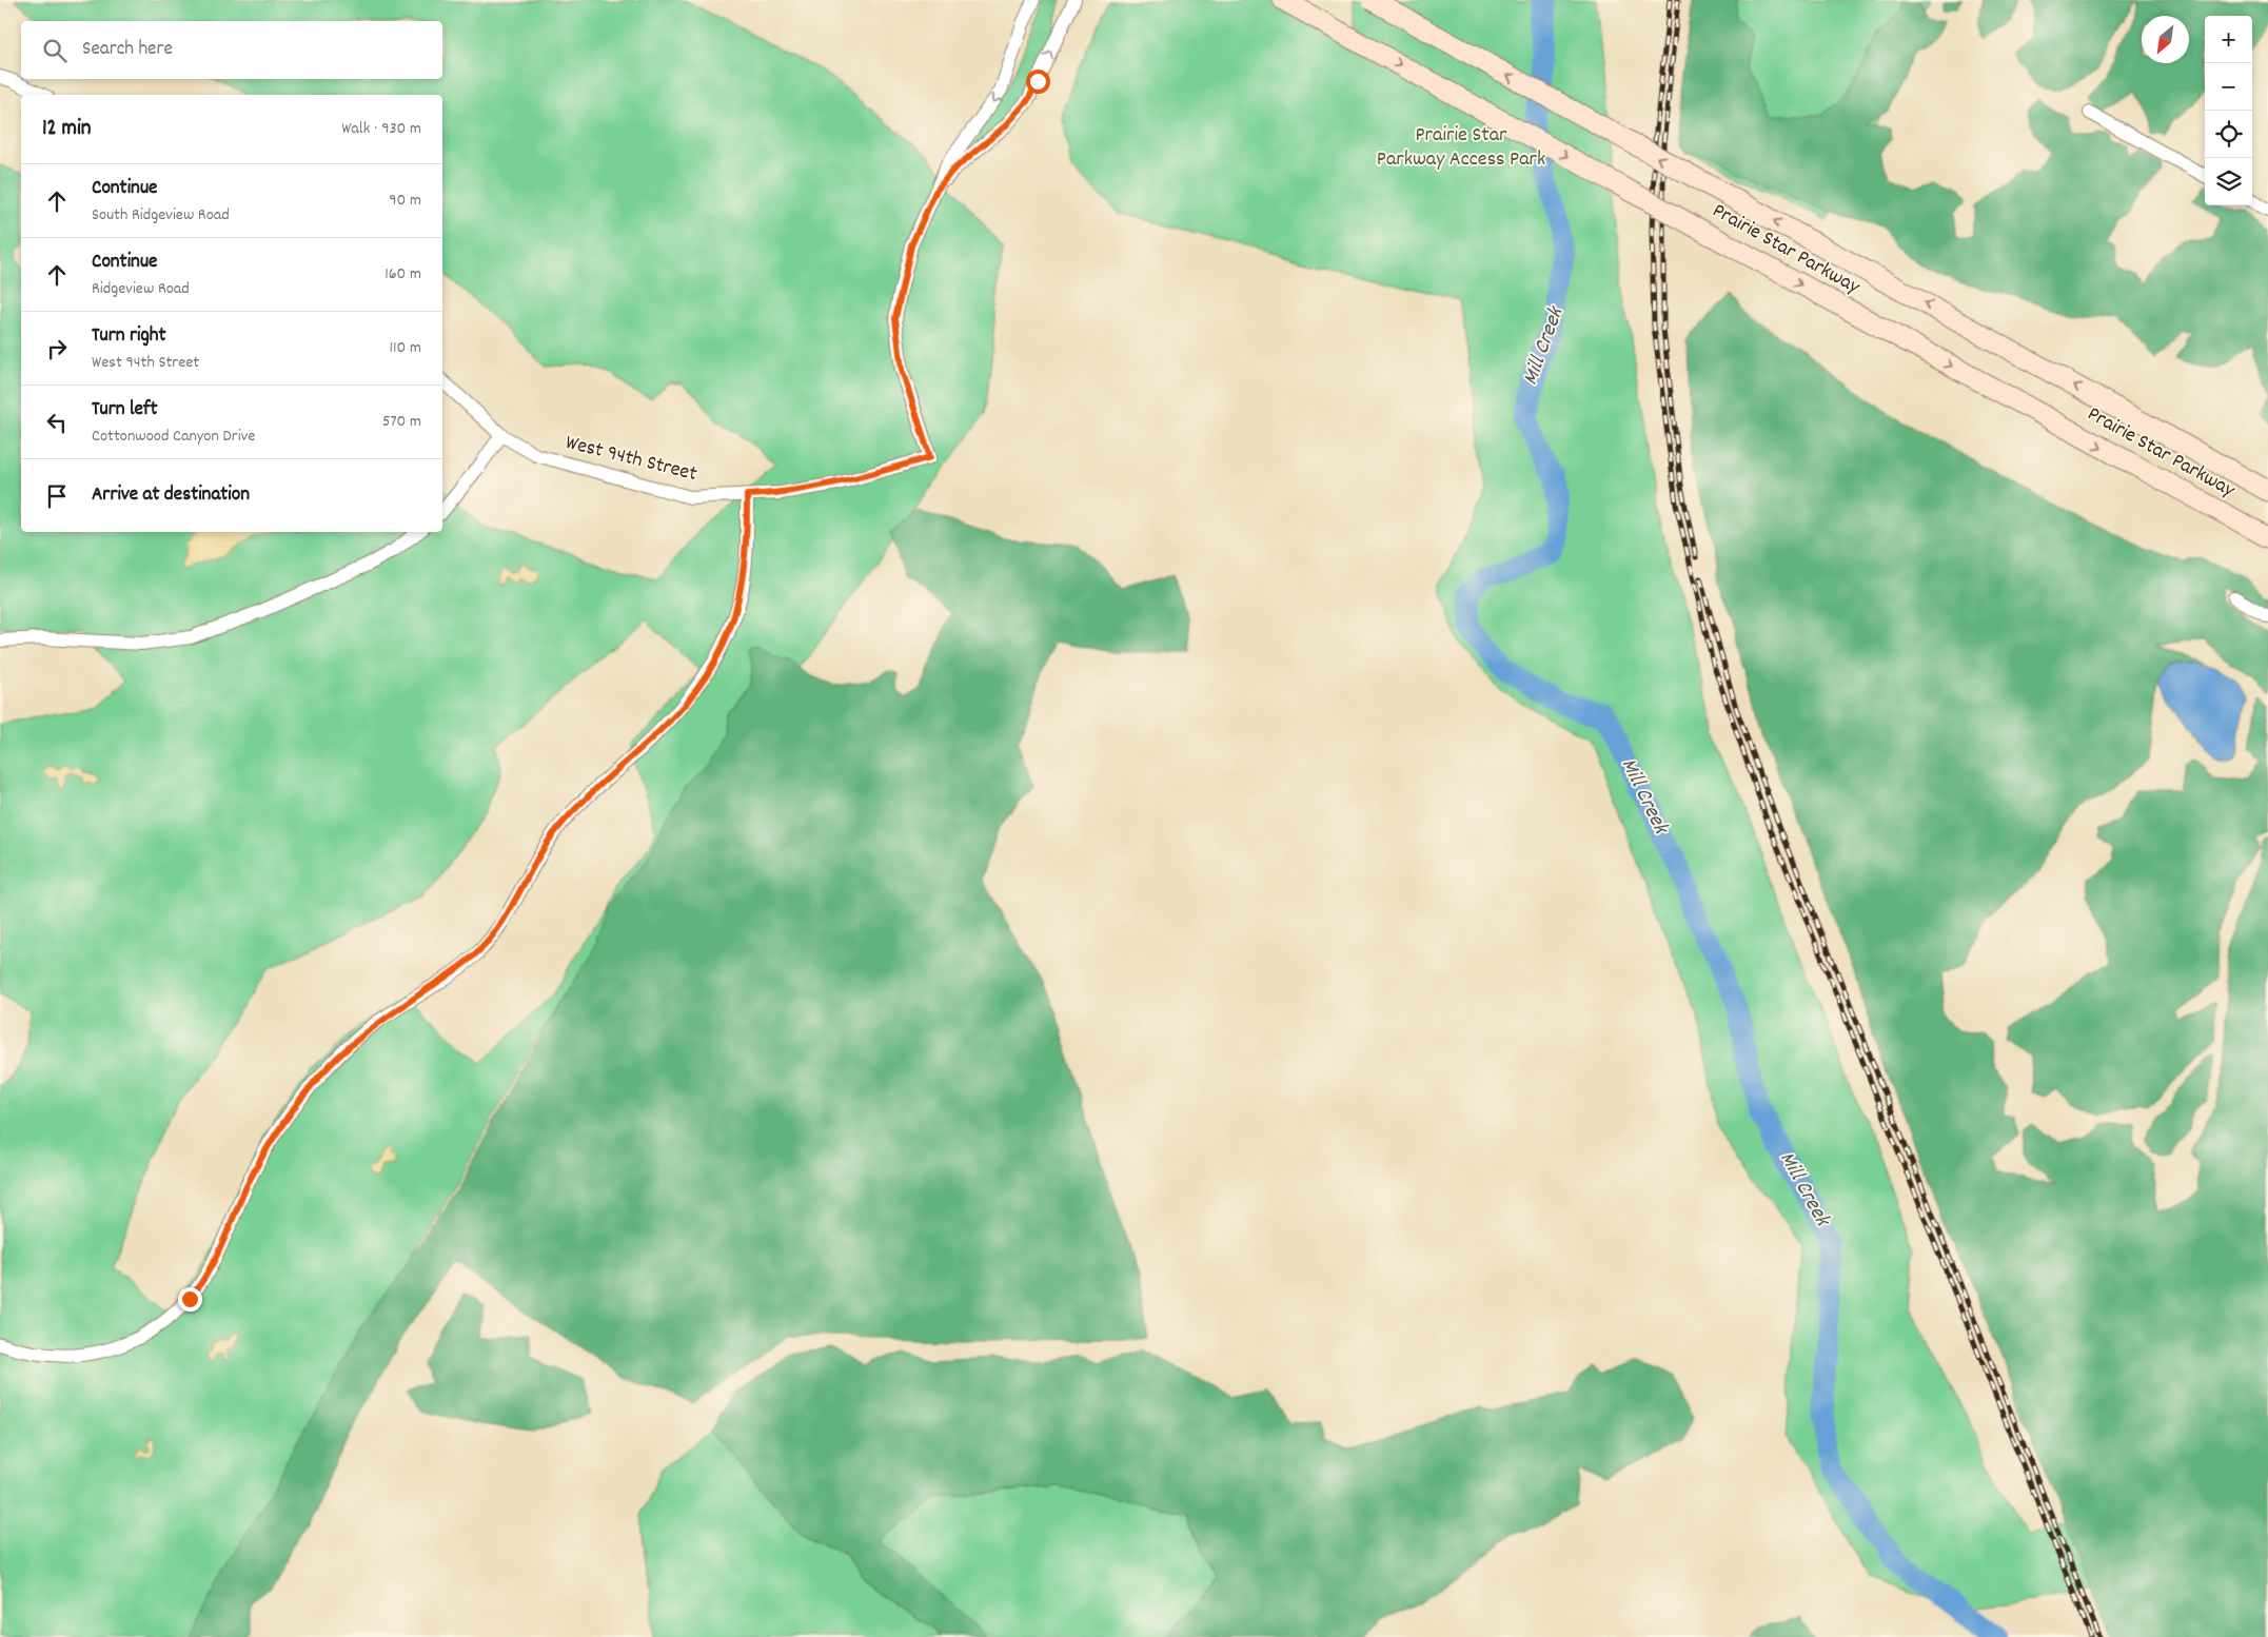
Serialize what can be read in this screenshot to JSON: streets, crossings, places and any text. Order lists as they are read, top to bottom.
{
  "streets": {
    "main road": ["Prairie Star Parkway"],
    "street": ["West 94th Street"]
  },
  "water": ["Mill Creek"],
  "parks": ["Prairie Star Parkway Access Park"],
  "north": "bottom left",
  "page": {
    "map_buttons": ["+", "−"],
    "search": "Search here",
    "heading": ["12 min", "Walk · 930 m"],
    "list": [
      ["Continue", "South Ridgeview Road", "90 m"],
      ["Continue", "Ridgeview Road", "160 m"],
      ["Turn right", "West 94th Street", "110 m"],
      ["Turn left", "Cottonwood Canyon Drive", "570 m"],
      "Arrive at destination"
    ]
  }
}
